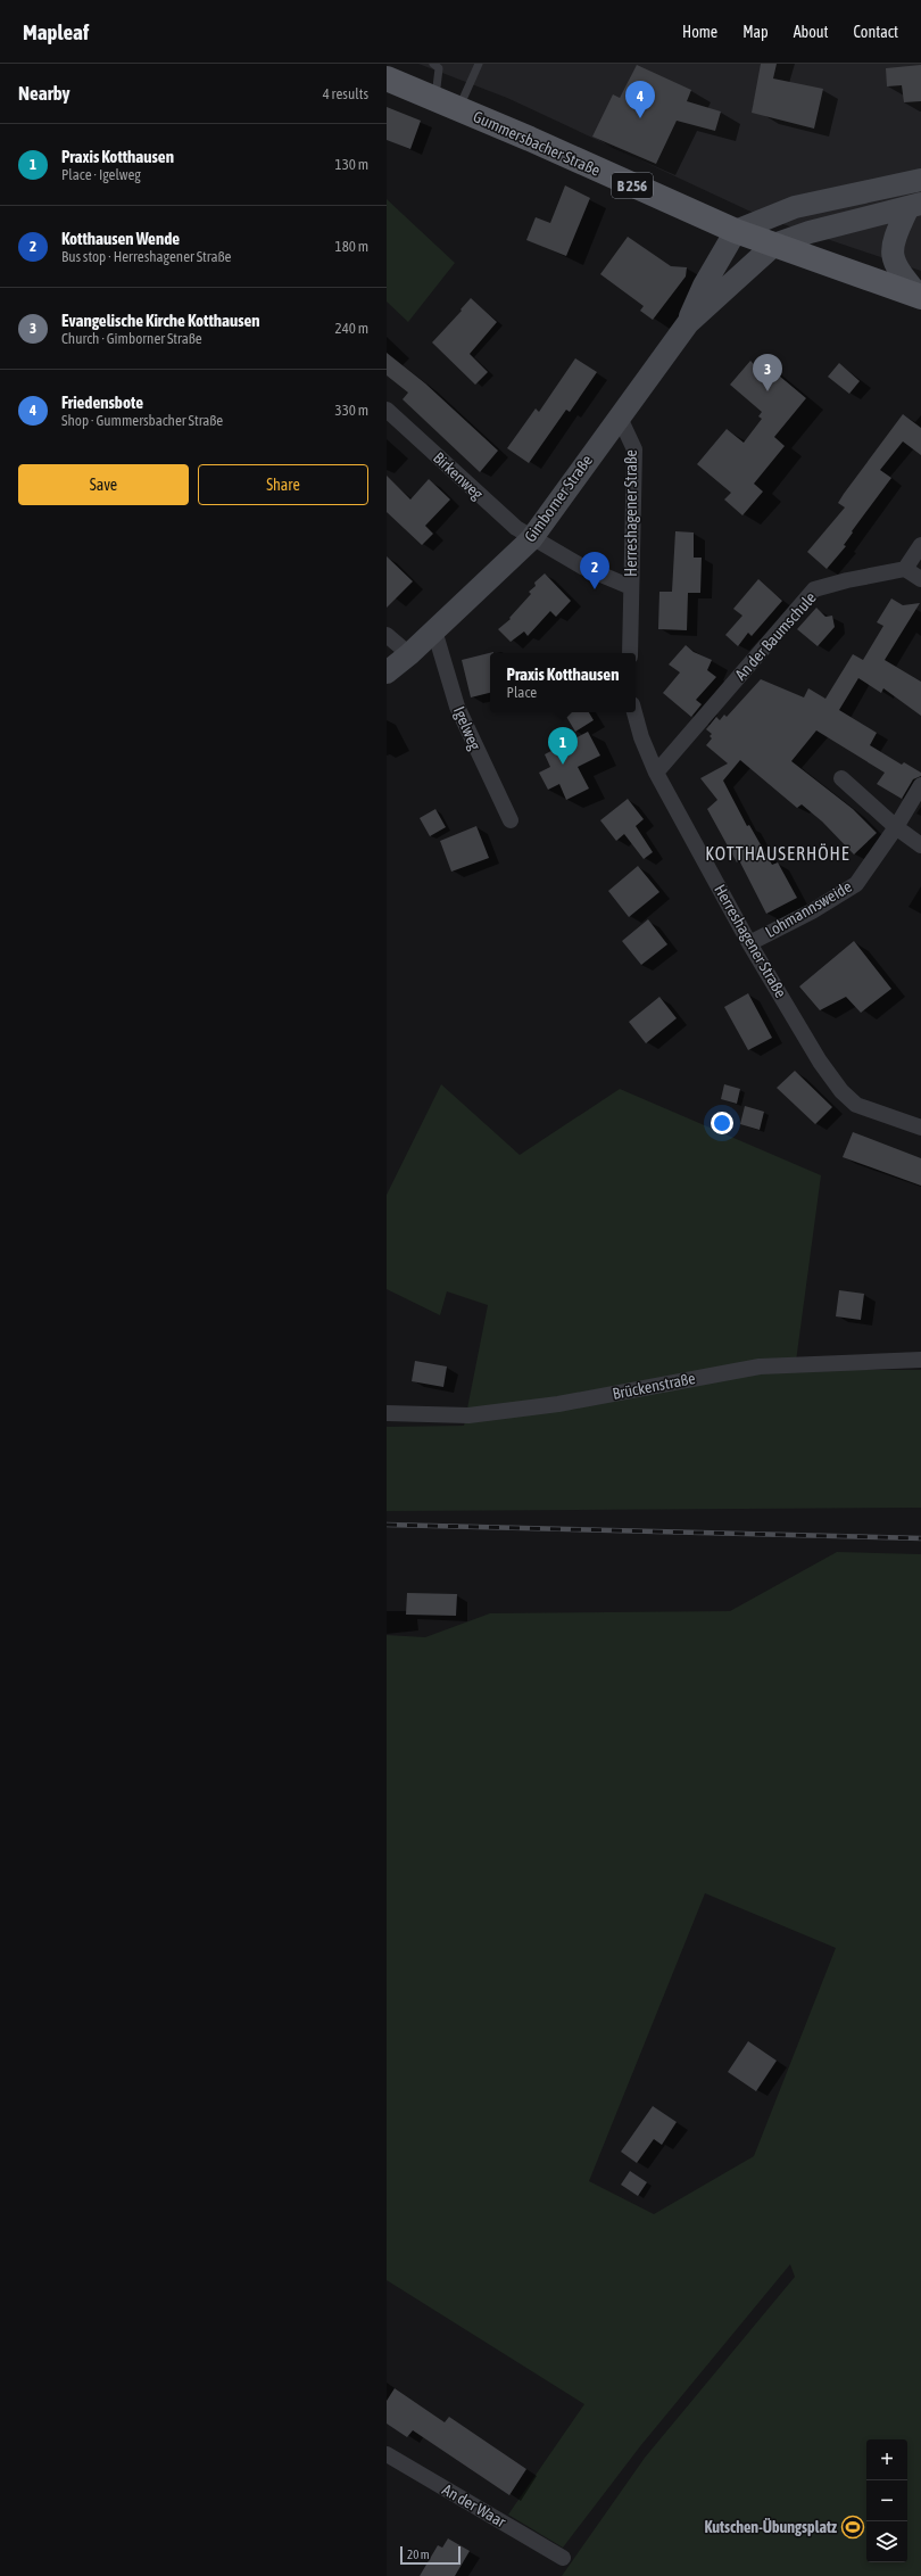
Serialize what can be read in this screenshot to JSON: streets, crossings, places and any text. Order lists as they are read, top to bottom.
{
  "streets": {
    "main road": ["Gummersbacher Straße", "B 256"],
    "street": [
      "Birkenweg",
      "Gimborner Straße",
      "Herreshagener Straße",
      "An der Baumschule",
      "Igelweg",
      "Lohmannsweide",
      "Brückenstraße",
      "An der Waar"
    ]
  },
  "crossings": [
    ["Gummersbacher Straße", "B 256"],
    ["Gummersbacher Straße", "Gimborner Straße"],
    ["Birkenweg", "Gimborner Straße"],
    ["Birkenweg", "Herreshagener Straße"],
    ["Gimborner Straße", "Herreshagener Straße"],
    ["Gimborner Straße", "Igelweg"],
    ["Herreshagener Straße", "An der Baumschule"],
    ["Herreshagener Straße", "Lohmannsweide"]
  ],
  "districts": ["KOTTHAUSERHÖHE"],
  "places": {
    "sports": ["Kutschen-Übungsplatz"]
  },
  "scale_bar": "20 m",
  "page": {
    "header": "Mapleaf",
    "nav": [
      "Home",
      "Map",
      "About",
      "Contact"
    ],
    "heading": ["Nearby", "4 results"],
    "pins": [
      "4",
      "3",
      "2",
      "1"
    ],
    "list": [
      {
        "mark": "1",
        "name": "Praxis Kotthausen",
        "note": "Place · Igelweg",
        "value": "130 m"
      },
      {
        "mark": "2",
        "name": "Kotthausen Wende",
        "note": "Bus stop · Herreshagener Straße",
        "value": "180 m"
      },
      {
        "mark": "3",
        "name": "Evangelische Kirche Kotthausen",
        "note": "Church · Gimborner Straße",
        "value": "240 m"
      },
      {
        "mark": "4",
        "name": "Friedensbote",
        "note": "Shop · Gummersbacher Straße",
        "value": "330 m"
      }
    ],
    "buttons": ["Save", "Share"],
    "popup": ["Praxis Kotthausen", "Place"],
    "map_buttons": ["+", "−"],
    "scale": "20 m"
  }
}
